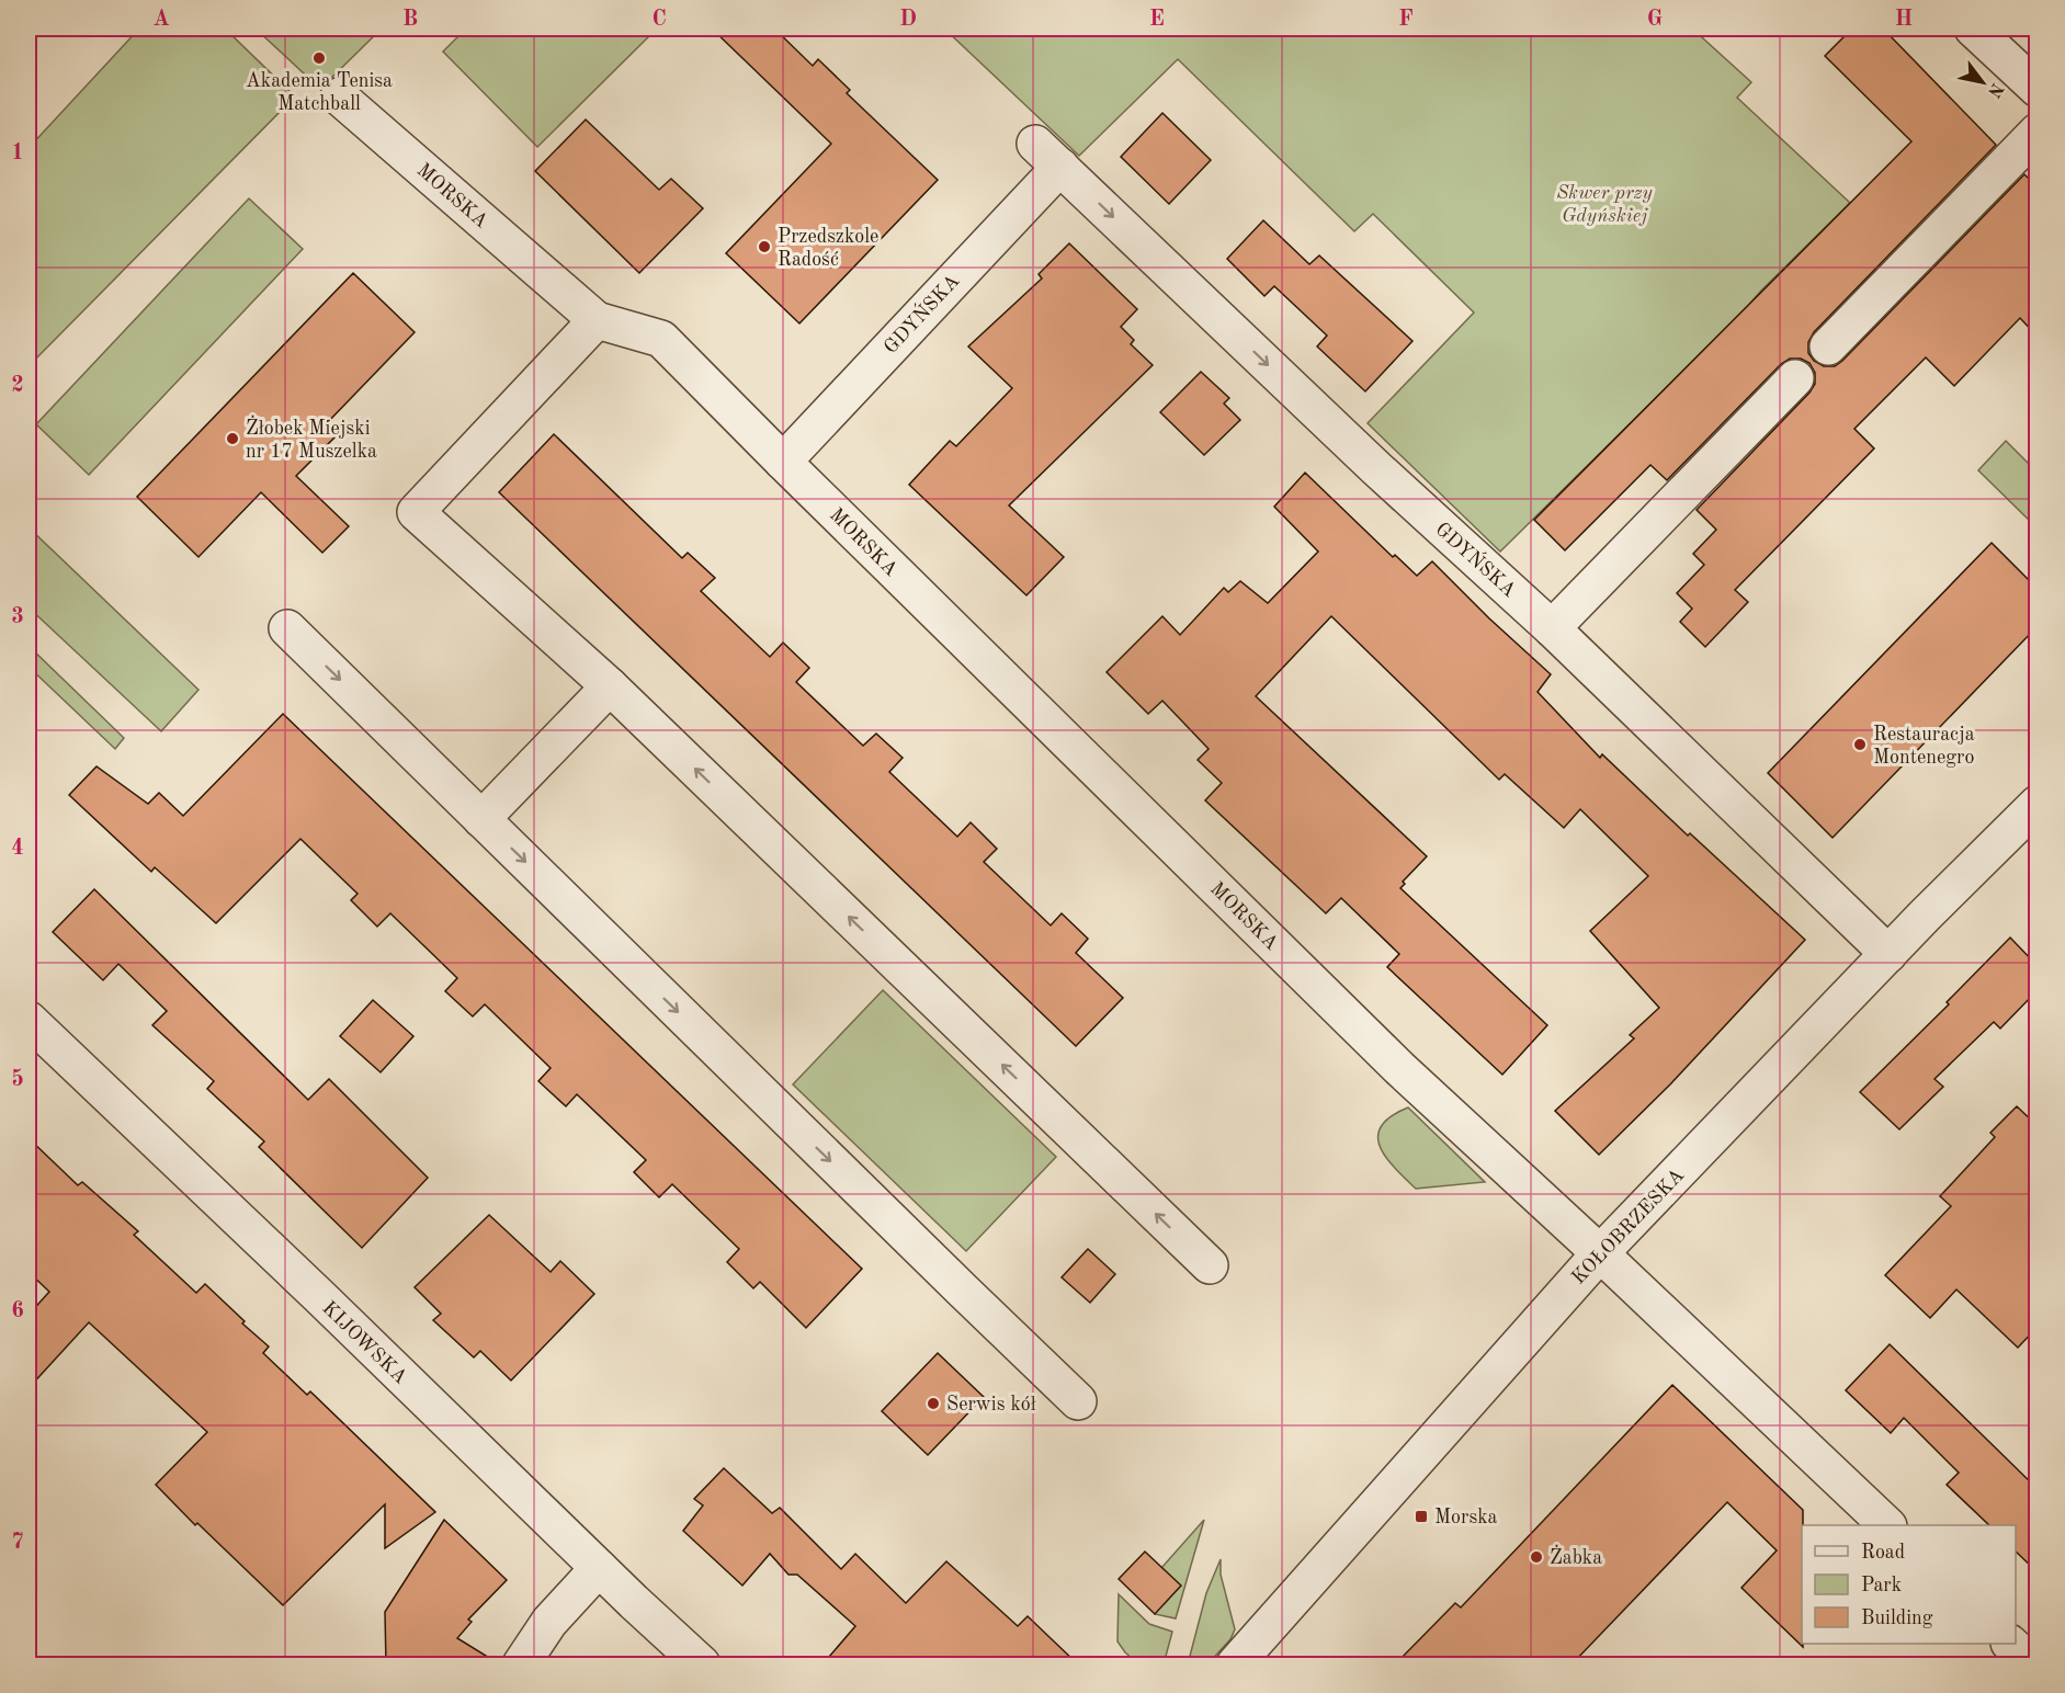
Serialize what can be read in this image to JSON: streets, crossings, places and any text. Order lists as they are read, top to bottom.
{
  "streets": {
    "street": [
      "MORSKA",
      "GDYŃSKA",
      "KOŁOBRZESKA",
      "KIJOWSKA"
    ]
  },
  "crossings": [
    ["MORSKA", "GDYŃSKA"],
    ["MORSKA", "KOŁOBRZESKA"],
    ["GDYŃSKA", "KOŁOBRZESKA"]
  ],
  "parks": ["Skwer przy Gdyńskiej"],
  "places": {
    "other": [
      "Akademia Tenisa Matchball",
      "Przedszkole Radość",
      "Żłobek Miejski nr 17 Muszelka",
      "Restauracja Montenegro",
      "Serwis kół",
      "Żabka"
    ],
    "transit": ["Morska"]
  },
  "legend": ["Road", "Park", "Building"],
  "north": "bottom right",
  "grid": {
    "columns": [
      "A",
      "B",
      "C",
      "D",
      "E",
      "F",
      "G",
      "H"
    ],
    "rows": [
      "1",
      "2",
      "3",
      "4",
      "5",
      "6",
      "7"
    ]
  }
}
